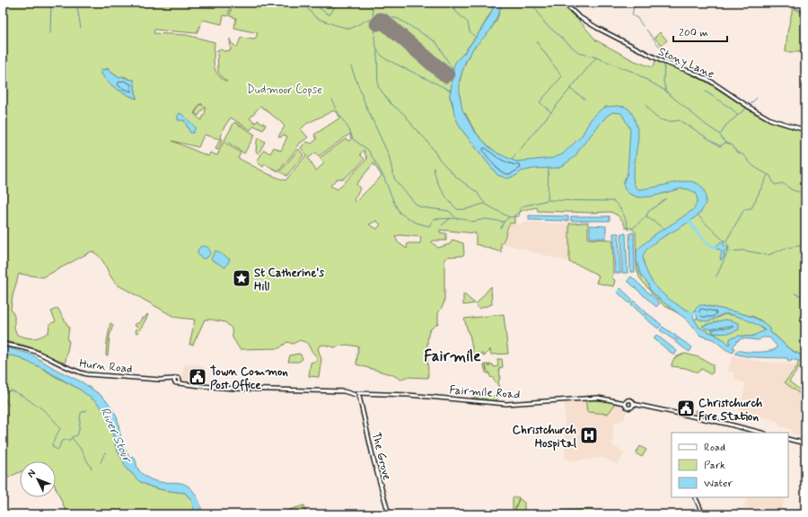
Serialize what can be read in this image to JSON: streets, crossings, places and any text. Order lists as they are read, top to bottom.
{
  "streets": {
    "main road": [
      "Stony Lane",
      "Hurn Road",
      "Fairmile Road",
      "The Grove"
    ]
  },
  "crossings": [
    ["Hurn Road", "Fairmile Road"],
    ["Hurn Road", "The Grove"],
    ["Fairmile Road", "The Grove"]
  ],
  "districts": ["Fairmile"],
  "water": ["River Stour"],
  "parks": ["Dudmoor Copse"],
  "places": {
    "place": ["St Catherine's Hill"],
    "public building": ["Town Common Post Office", "Christchurch Fire Station"],
    "hospital": ["Christchurch Hospital"]
  },
  "legend": ["Road", "Park", "Water"],
  "scale_bar": "200 m",
  "north": "top left"
}
